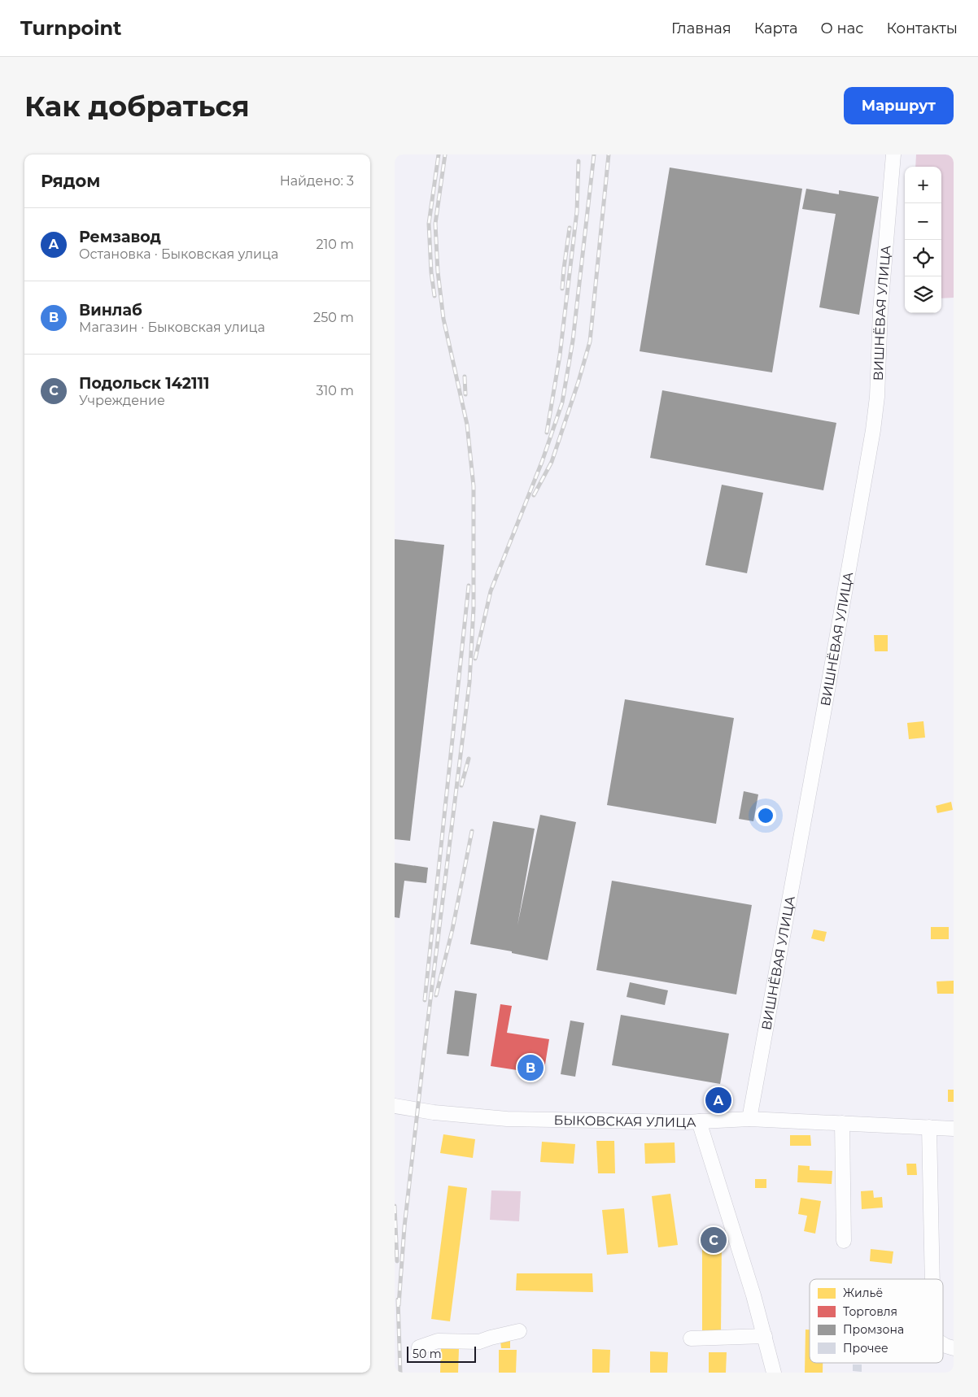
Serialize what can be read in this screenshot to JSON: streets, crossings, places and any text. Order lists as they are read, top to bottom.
{
  "streets": {
    "street": ["ВИШНЁВАЯ УЛИЦА", "БЫКОВСКАЯ УЛИЦА"]
  },
  "crossings": [
    ["ВИШНЁВАЯ УЛИЦА", "БЫКОВСКАЯ УЛИЦА"]
  ],
  "legend": [
    "Жильё",
    "Торговля",
    "Промзона",
    "Прочее"
  ],
  "scale_bar": "50 m",
  "page": {
    "header": "Turnpoint",
    "nav": [
      "Главная",
      "Карта",
      "О нас",
      "Контакты"
    ],
    "buttons": "Маршрут",
    "title": "Как добраться",
    "heading": ["Рядом", "Найдено: 3"],
    "map_buttons": ["+", "−"],
    "list": [
      {
        "mark": "A",
        "name": "Ремзавод",
        "note": "Остановка · Быковская улица",
        "value": "210 m"
      },
      {
        "mark": "B",
        "name": "Винлаб",
        "note": "Магазин · Быковская улица",
        "value": "250 m"
      },
      {
        "mark": "C",
        "name": "Подольск 142111",
        "note": "Учреждение",
        "value": "310 m"
      }
    ],
    "pins": ["B", "A", "C"],
    "scale": "50 m"
  }
}
